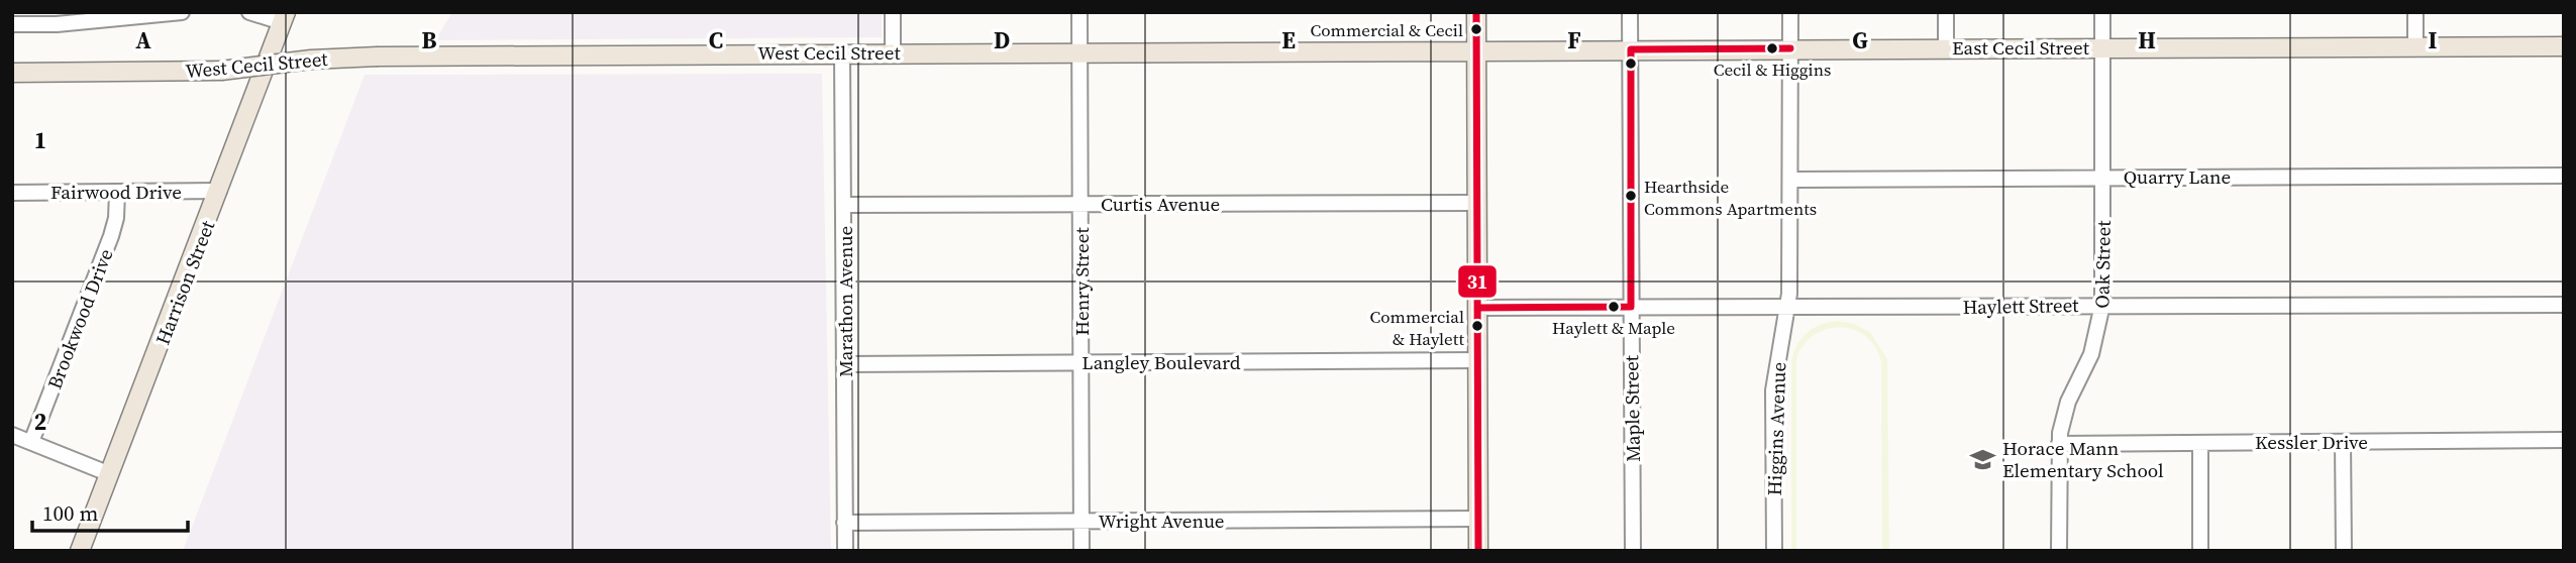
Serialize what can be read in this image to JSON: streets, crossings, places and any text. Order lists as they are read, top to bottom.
{
  "streets": {
    "main road": ["East Cecil Street", "West Cecil Street", "Harrison Street"],
    "street": [
      "Quarry Lane",
      "Fairwood Drive",
      "Curtis Avenue",
      "Oak Street",
      "Henry Street",
      "Marathon Avenue",
      "Haylett Street",
      "Brookwood Drive",
      "Langley Boulevard",
      "Maple Street",
      "Higgins Avenue",
      "Kessler Drive",
      "Wright Avenue"
    ]
  },
  "crossings": [
    ["East Cecil Street", "West Cecil Street"],
    ["East Cecil Street", "Oak Street"],
    ["East Cecil Street", "Maple Street"],
    ["East Cecil Street", "Higgins Avenue"],
    ["West Cecil Street", "Henry Street"],
    ["West Cecil Street", "Marathon Avenue"],
    ["Quarry Lane", "Oak Street"],
    ["Quarry Lane", "Higgins Avenue"],
    ["Fairwood Drive", "Harrison Street"],
    ["Fairwood Drive", "Brookwood Drive"],
    ["Curtis Avenue", "Henry Street"],
    ["Curtis Avenue", "Marathon Avenue"],
    ["Oak Street", "Haylett Street"],
    ["Oak Street", "Kessler Drive"],
    ["Henry Street", "Langley Boulevard"],
    ["Henry Street", "Wright Avenue"],
    ["Marathon Avenue", "Langley Boulevard"],
    ["Marathon Avenue", "Wright Avenue"],
    ["Haylett Street", "Maple Street"],
    ["Haylett Street", "Higgins Avenue"]
  ],
  "places": {
    "other": [
      "Commercial & Cecil",
      "Cecil & Higgins",
      "Hearthside Commons Apartments",
      "Haylett & Maple",
      "Commercial & Haylett"
    ],
    "school or university": ["Horace Mann Elementary School"]
  },
  "lines": ["transit line 31"],
  "scale_bar": "100 m",
  "grid": {
    "columns": [
      "A",
      "B",
      "C",
      "D",
      "E",
      "F",
      "G",
      "H",
      "I"
    ],
    "rows": ["1", "2"]
  }
}
